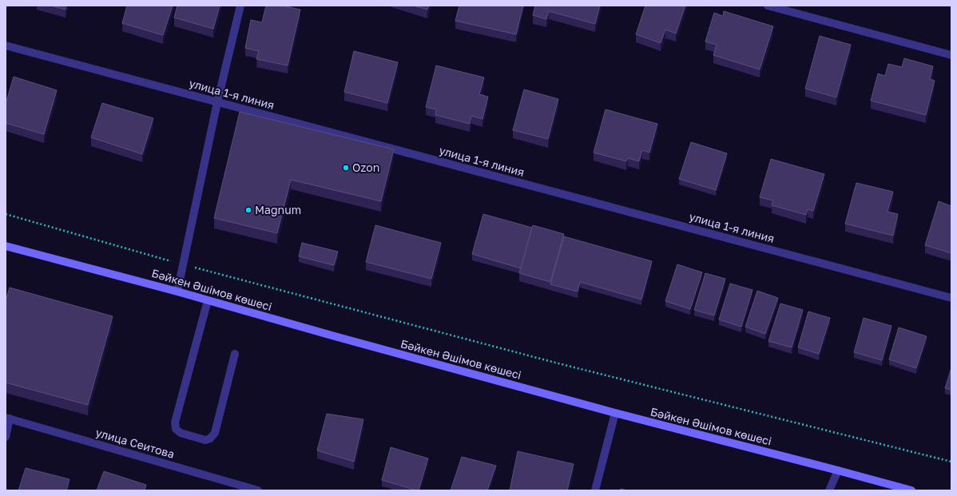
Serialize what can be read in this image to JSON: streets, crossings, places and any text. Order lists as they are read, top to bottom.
{
  "streets": {
    "main road": ["Бәйкен Әшімов көшесі"],
    "street": ["улица 1-я линия", "улица Сеитова"]
  },
  "places": ["Ozon", "Magnum"]
}
